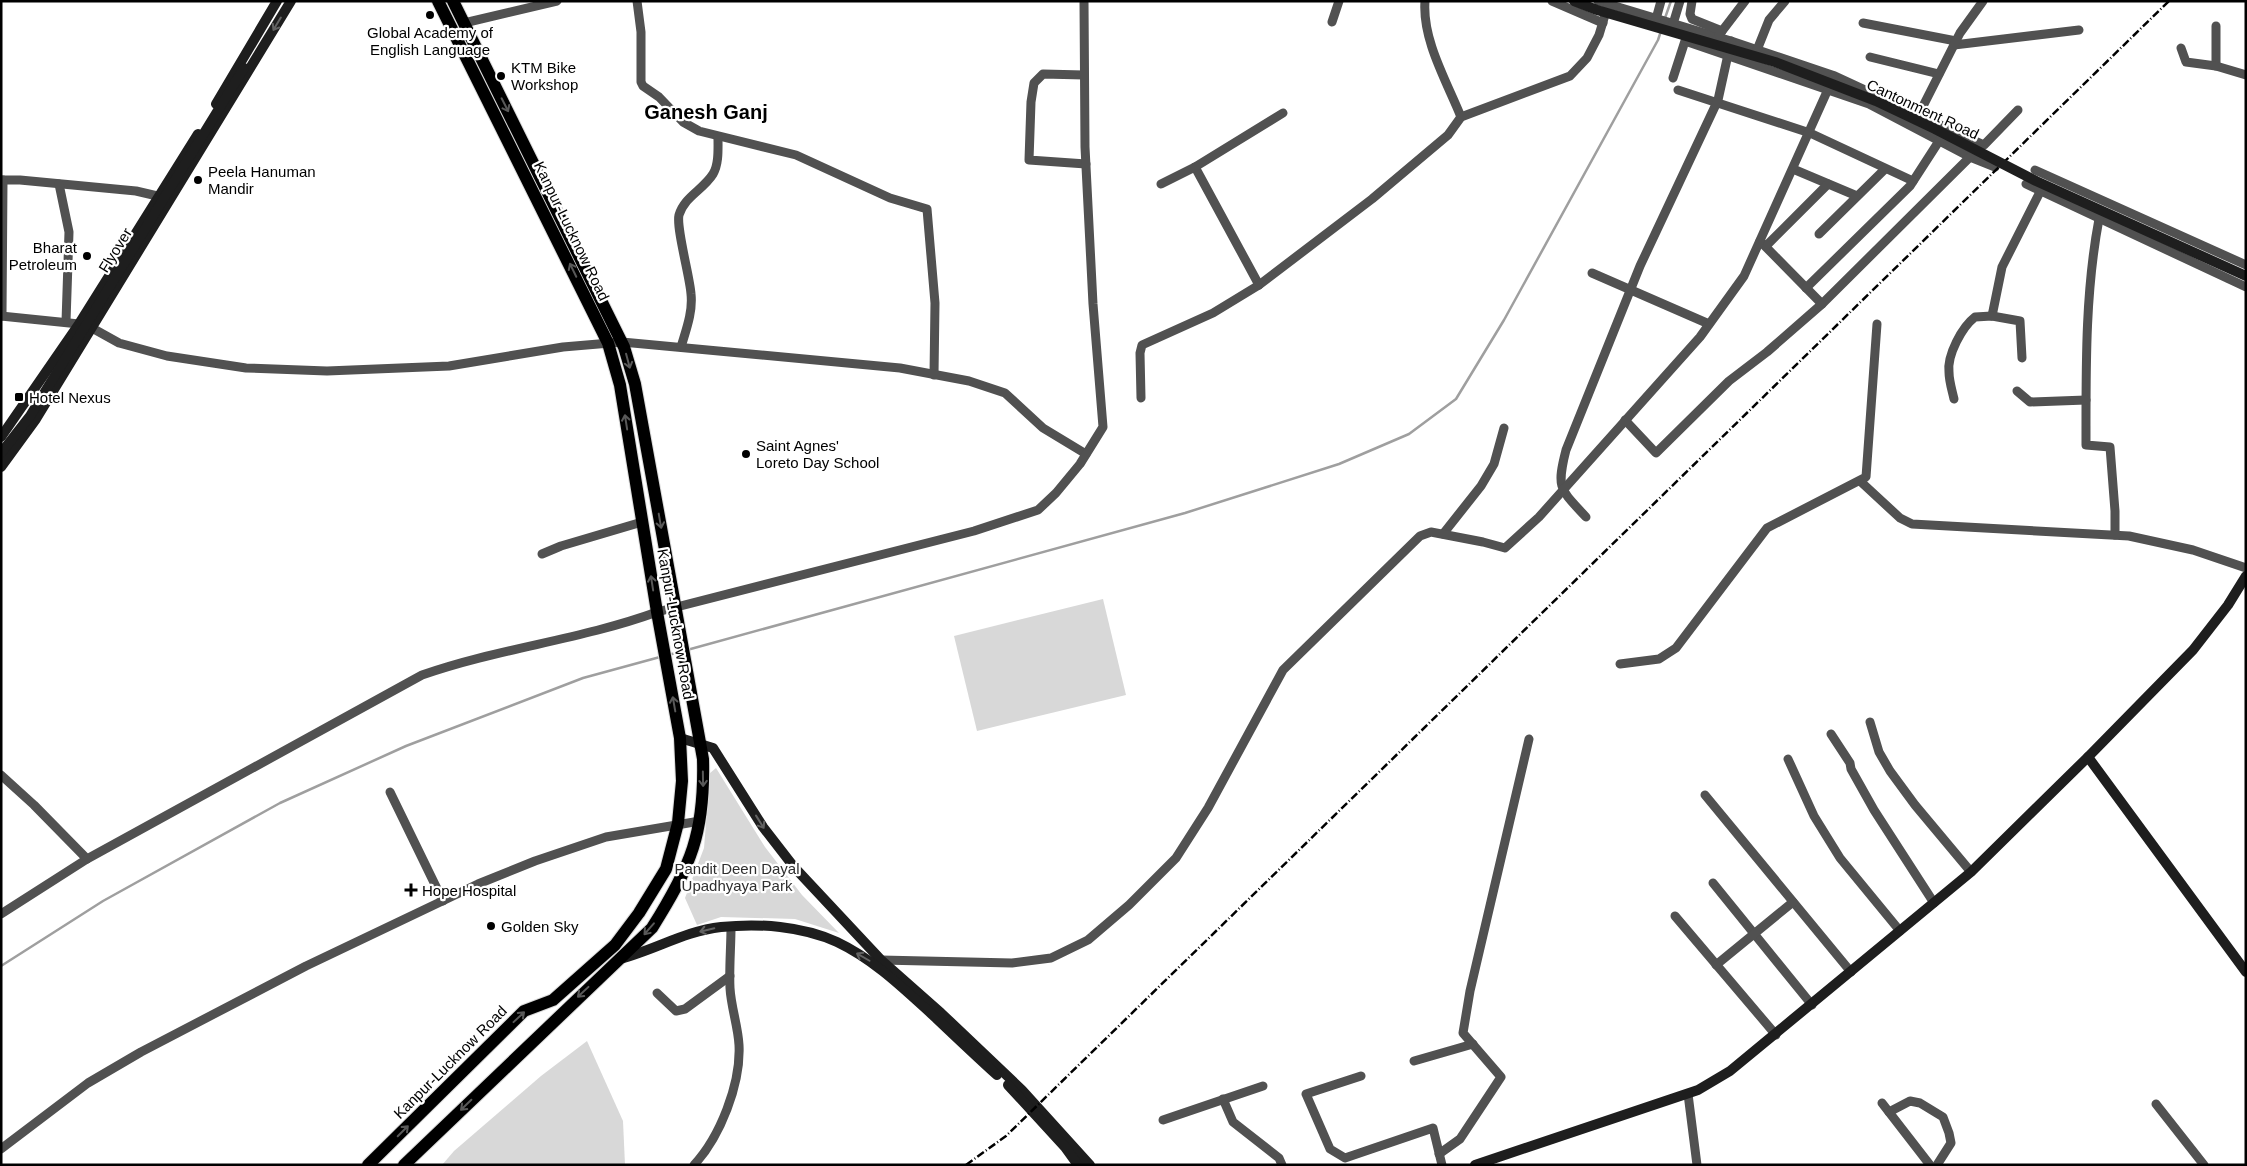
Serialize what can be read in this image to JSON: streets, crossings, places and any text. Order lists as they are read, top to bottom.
{
  "streets": {
    "main road": ["Cantonment Road", "Kanpur-Lucknow Road", "Flyover"]
  },
  "districts": ["Ganesh Ganj"],
  "parks": ["Pandit Deen Dayal Upadhyaya Park"],
  "places": {
    "other": [
      "Global Academy of English Language",
      "KTM Bike Workshop",
      "Peela Hanuman Mandir",
      "Bharat Petroleum",
      "Saint Agnes' Loreto Day School",
      "Golden Sky"
    ],
    "transit": ["Hotel Nexus"],
    "health": ["Hope Hospital"]
  }
}
